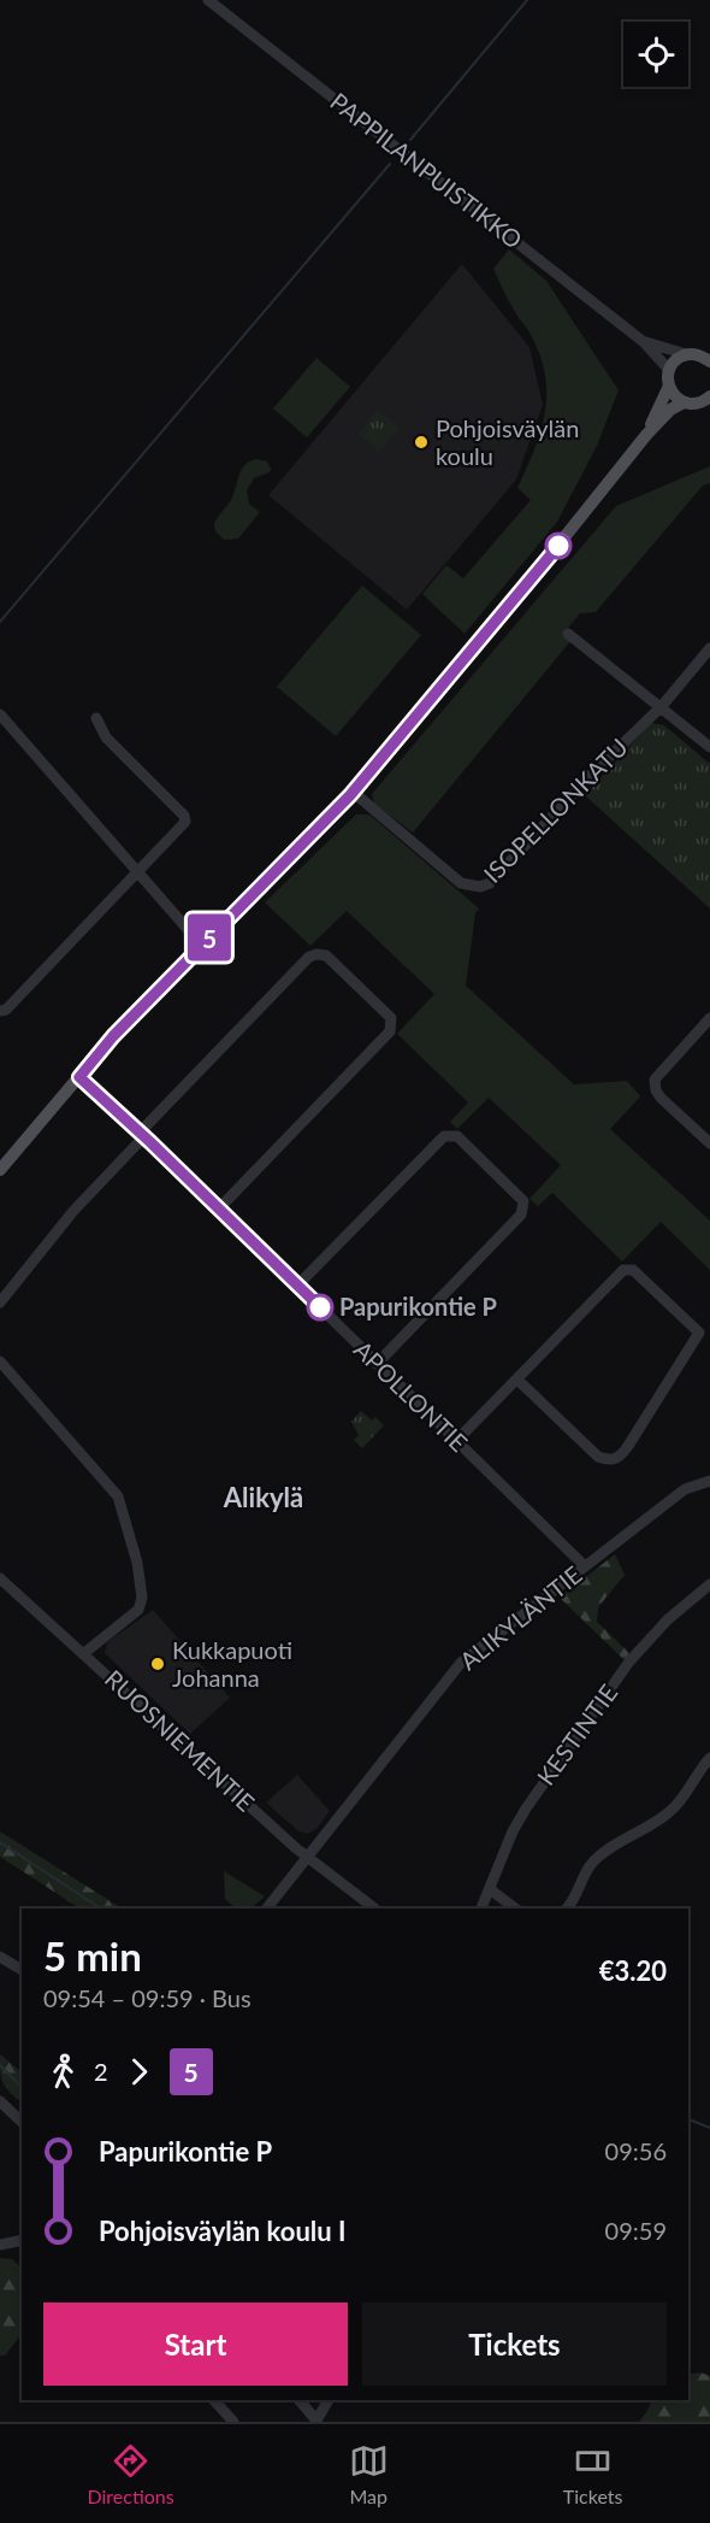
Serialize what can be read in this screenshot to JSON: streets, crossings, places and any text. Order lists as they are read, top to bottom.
{
  "streets": {
    "street": [
      "PAPPILANPUISTIKKO",
      "ISOPELLONKATU",
      "APOLLONTIE",
      "ALIKYLÄNTIE",
      "KESTINTIE",
      "RUOSNIEMENTIE"
    ]
  },
  "crossings": [
    ["APOLLONTIE", "ALIKYLÄNTIE"],
    ["ALIKYLÄNTIE", "RUOSNIEMENTIE"]
  ],
  "districts": ["Alikylä"],
  "places": ["Pohjoisväylän koulu", "Papurikontie P", "Kukkapuoti Johanna"],
  "lines": ["bus line 5"],
  "page": {
    "on_map": "5",
    "heading": ["5 min", "09:54 – 09:59 · Bus", "€3.20"],
    "legs": ["2", "5"],
    "list": [
      {
        "name": "Papurikontie P",
        "value": "09:56"
      },
      {
        "name": "Pohjoisväylän koulu I",
        "value": "09:59"
      }
    ],
    "buttons": ["Start", "Tickets"],
    "tabs": ["Directions", "Map", "Tickets"]
  }
}
